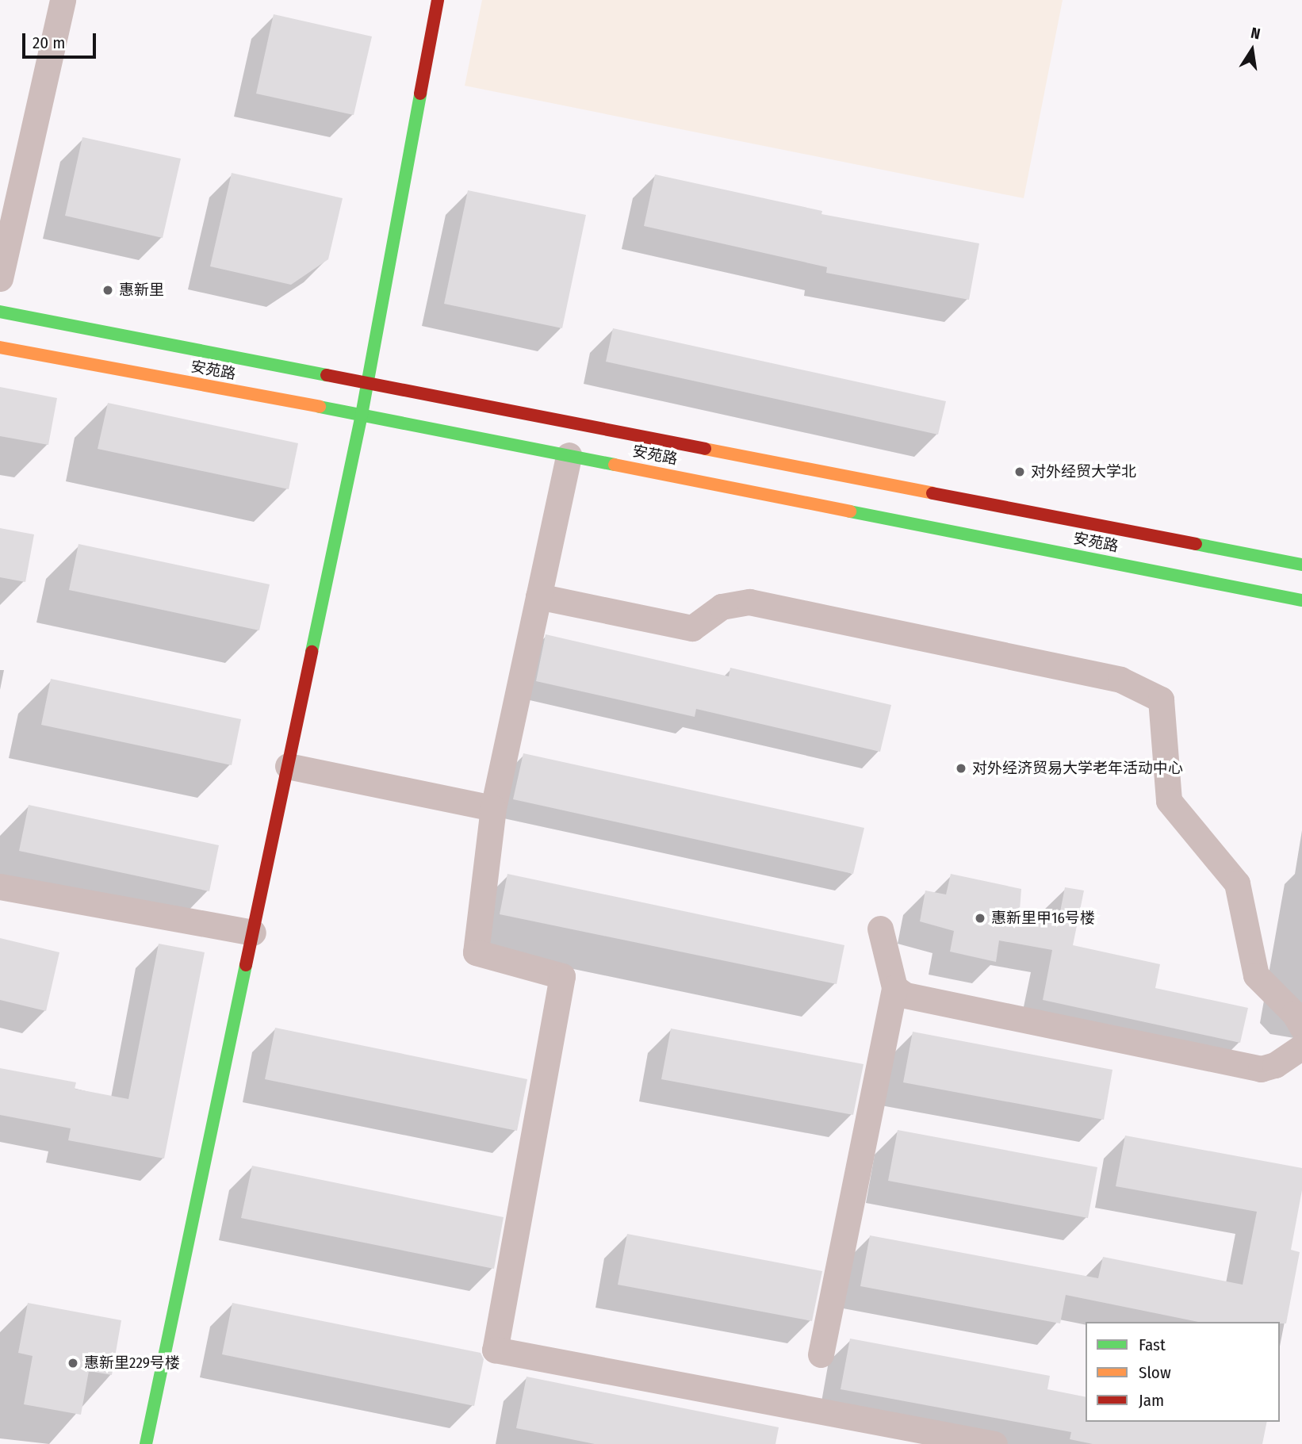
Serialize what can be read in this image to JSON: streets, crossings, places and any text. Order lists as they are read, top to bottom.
{
  "streets": {
    "main road": ["安苑路"]
  },
  "places": [
    "惠新里",
    "对外经贸大学北",
    "对外经济贸易大学老年活动中心",
    "惠新里甲16号楼",
    "惠新里229号楼"
  ],
  "legend": ["Fast", "Slow", "Jam"],
  "scale_bar": "20 m",
  "north": "top"
}
